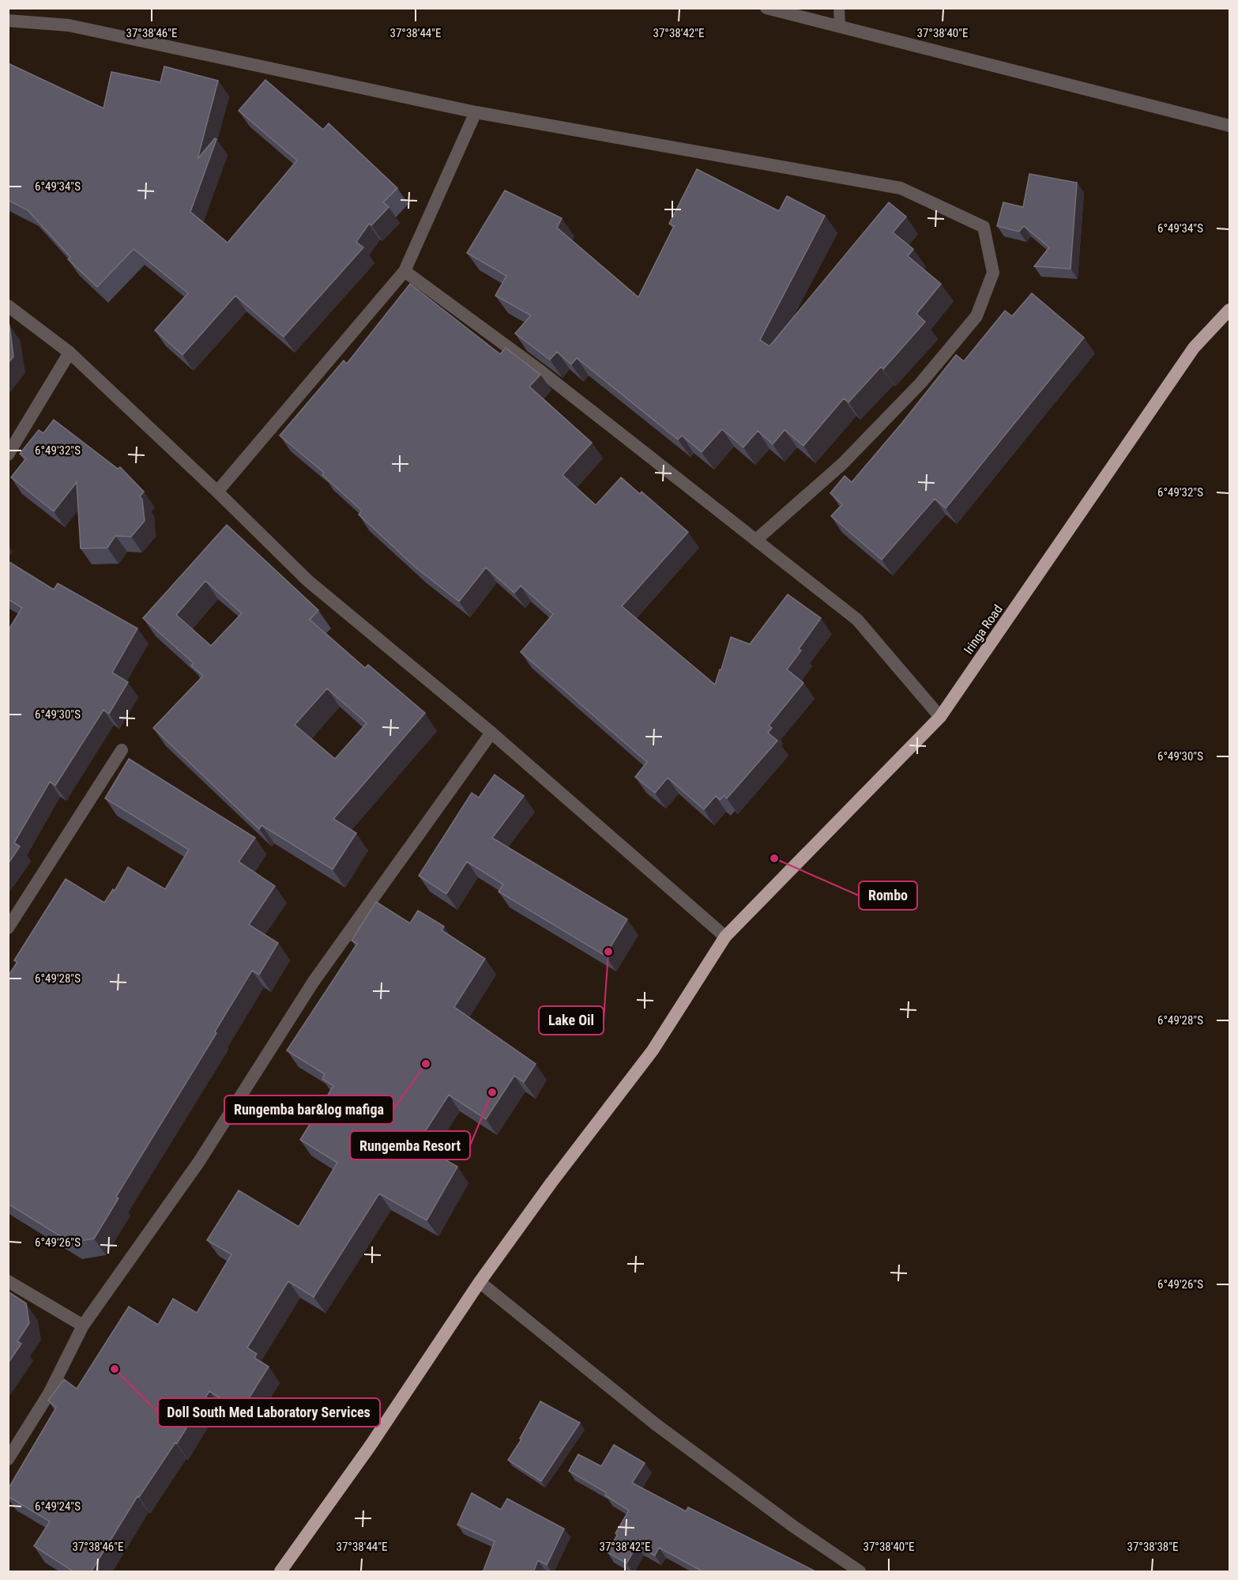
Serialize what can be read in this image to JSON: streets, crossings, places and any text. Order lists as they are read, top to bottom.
{
  "streets": {
    "highway": ["Iringa Road"]
  },
  "places": [
    "Rombo",
    "Lake Oil",
    "Rungemba bar&log mafiga",
    "Rungemba Resort",
    "Doll South Med Laboratory Services"
  ],
  "coordinates": [
    "37°38'46\"E",
    "37°38'44\"E",
    "37°38'42\"E",
    "37°38'40\"E",
    "6°49'34\"S",
    "6°49'32\"S",
    "6°49'30\"S",
    "6°49'28\"S",
    "6°49'26\"S",
    "6°49'24\"S",
    "37°38'38\"E"
  ]
}
